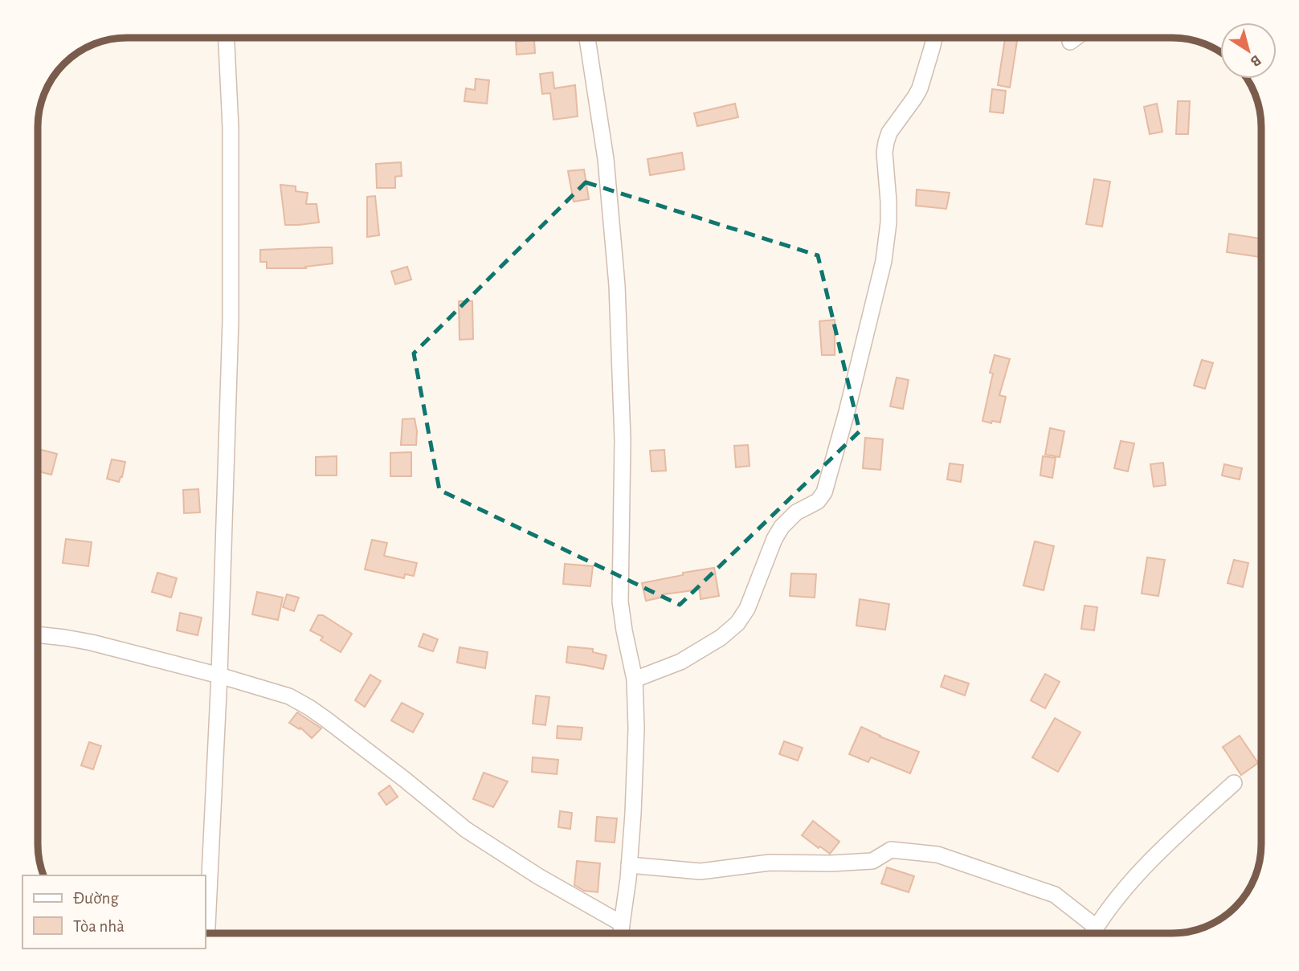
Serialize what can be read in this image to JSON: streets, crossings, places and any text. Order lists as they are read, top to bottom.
{
  "legend": ["Đường", "Tòa nhà"],
  "north": "bottom right"
}
